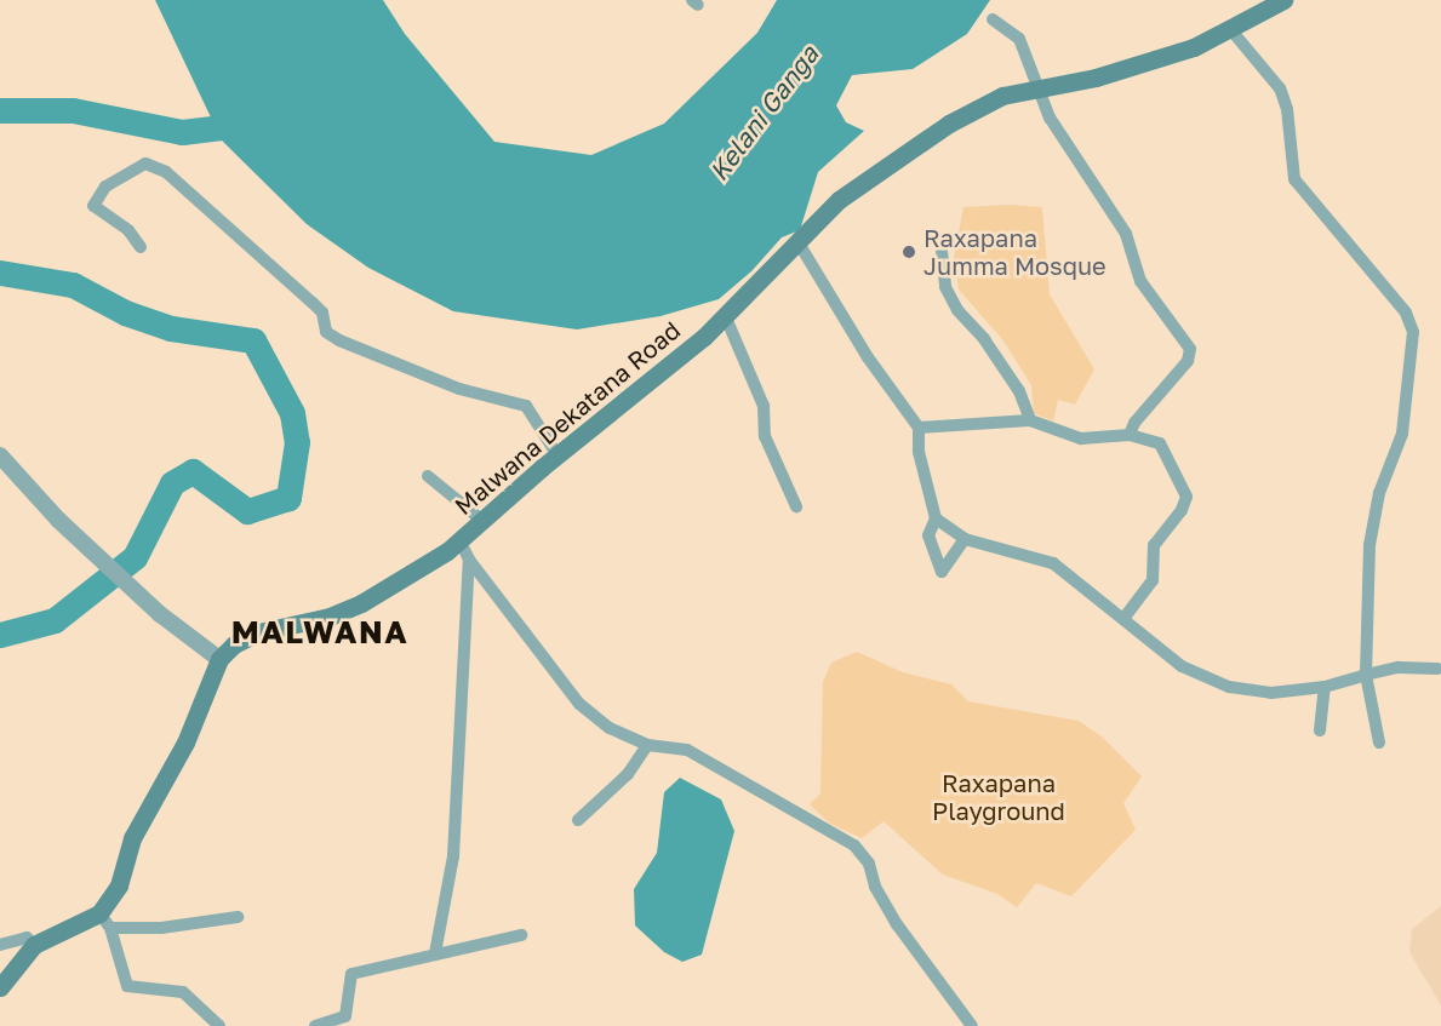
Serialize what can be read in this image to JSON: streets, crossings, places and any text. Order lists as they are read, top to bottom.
{
  "streets": {
    "main road": ["Malwana Dekatana Road"]
  },
  "districts": ["MALWANA"],
  "water": ["Kelani Ganga"],
  "parks": ["Raxapana Playground"],
  "places": ["Raxapana Jumma Mosque"]
}
